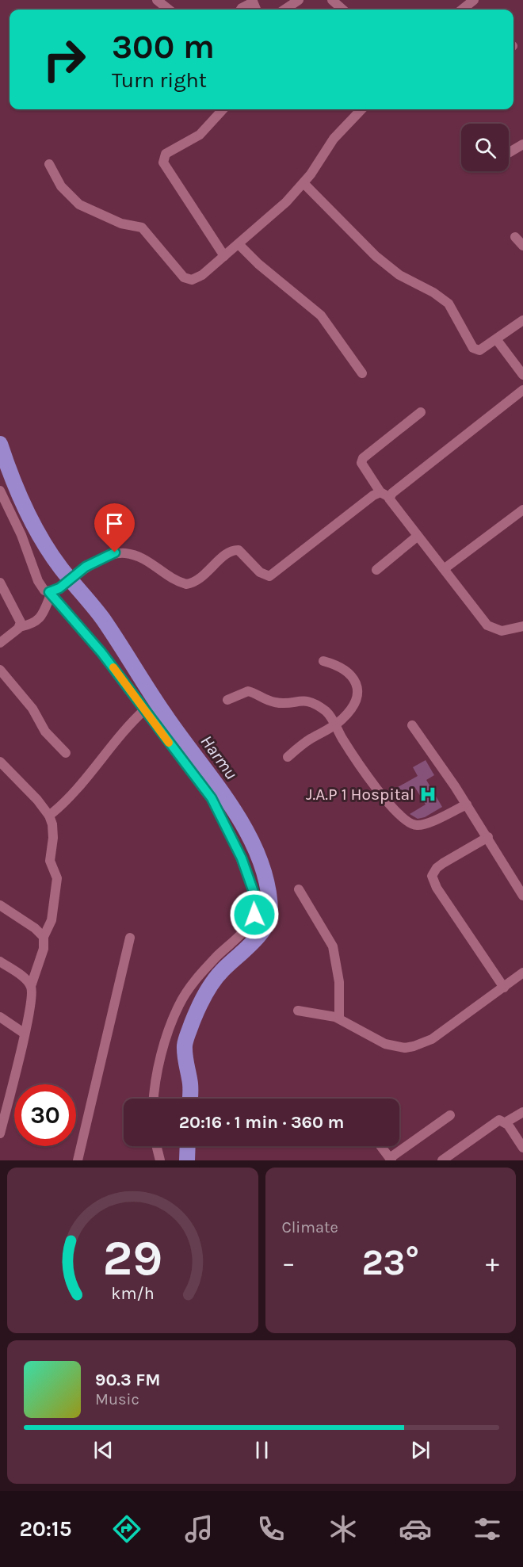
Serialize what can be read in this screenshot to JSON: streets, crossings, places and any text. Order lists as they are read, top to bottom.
{
  "water": ["Harmu"],
  "places": {
    "hospital": ["J.A.P 1 Hospital"]
  },
  "page": {
    "turn": ["300 m", "Turn right"],
    "limit": "30",
    "trip": "20:16 · 1 min · 360 m",
    "tile": "Climate",
    "heat": ["−", "23°", "+"],
    "song": ["90.3 FM", "Music"],
    "tabs": "20:15",
    "gauge": ["29", "km/h"]
  }
}
